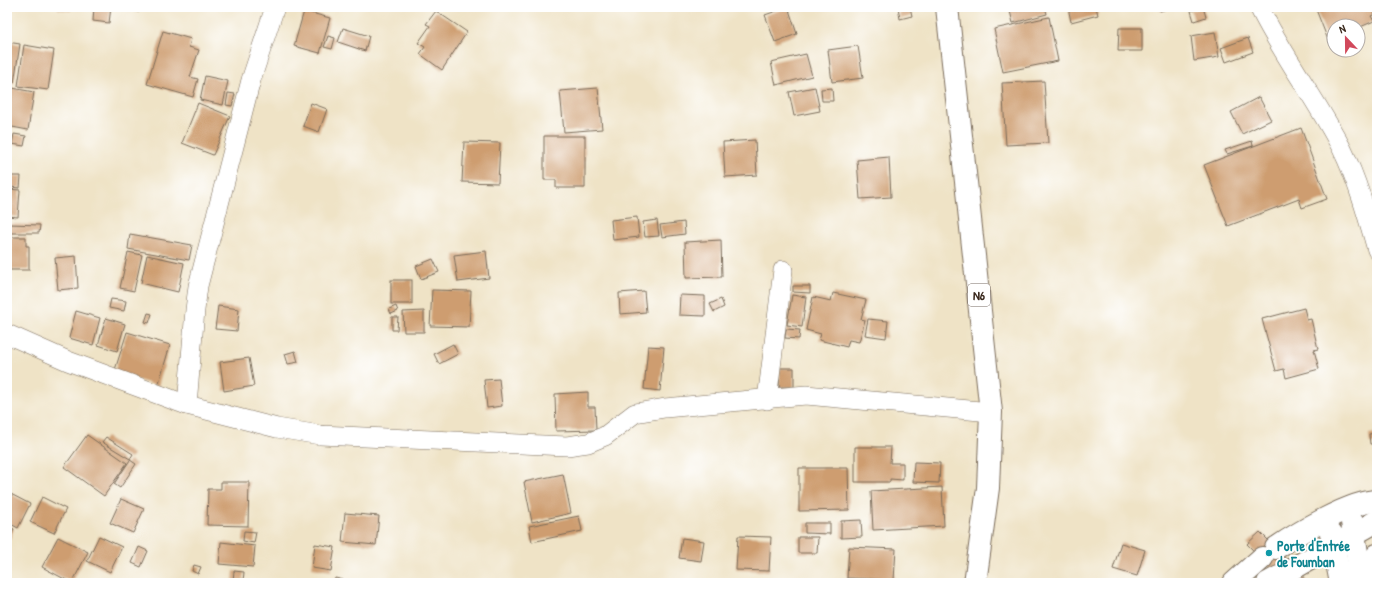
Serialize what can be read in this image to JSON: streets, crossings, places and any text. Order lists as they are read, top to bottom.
{
  "streets": {
    "main road": ["N6"]
  },
  "places": ["Porte d'Entrée de Foumban"],
  "north": "top"
}
